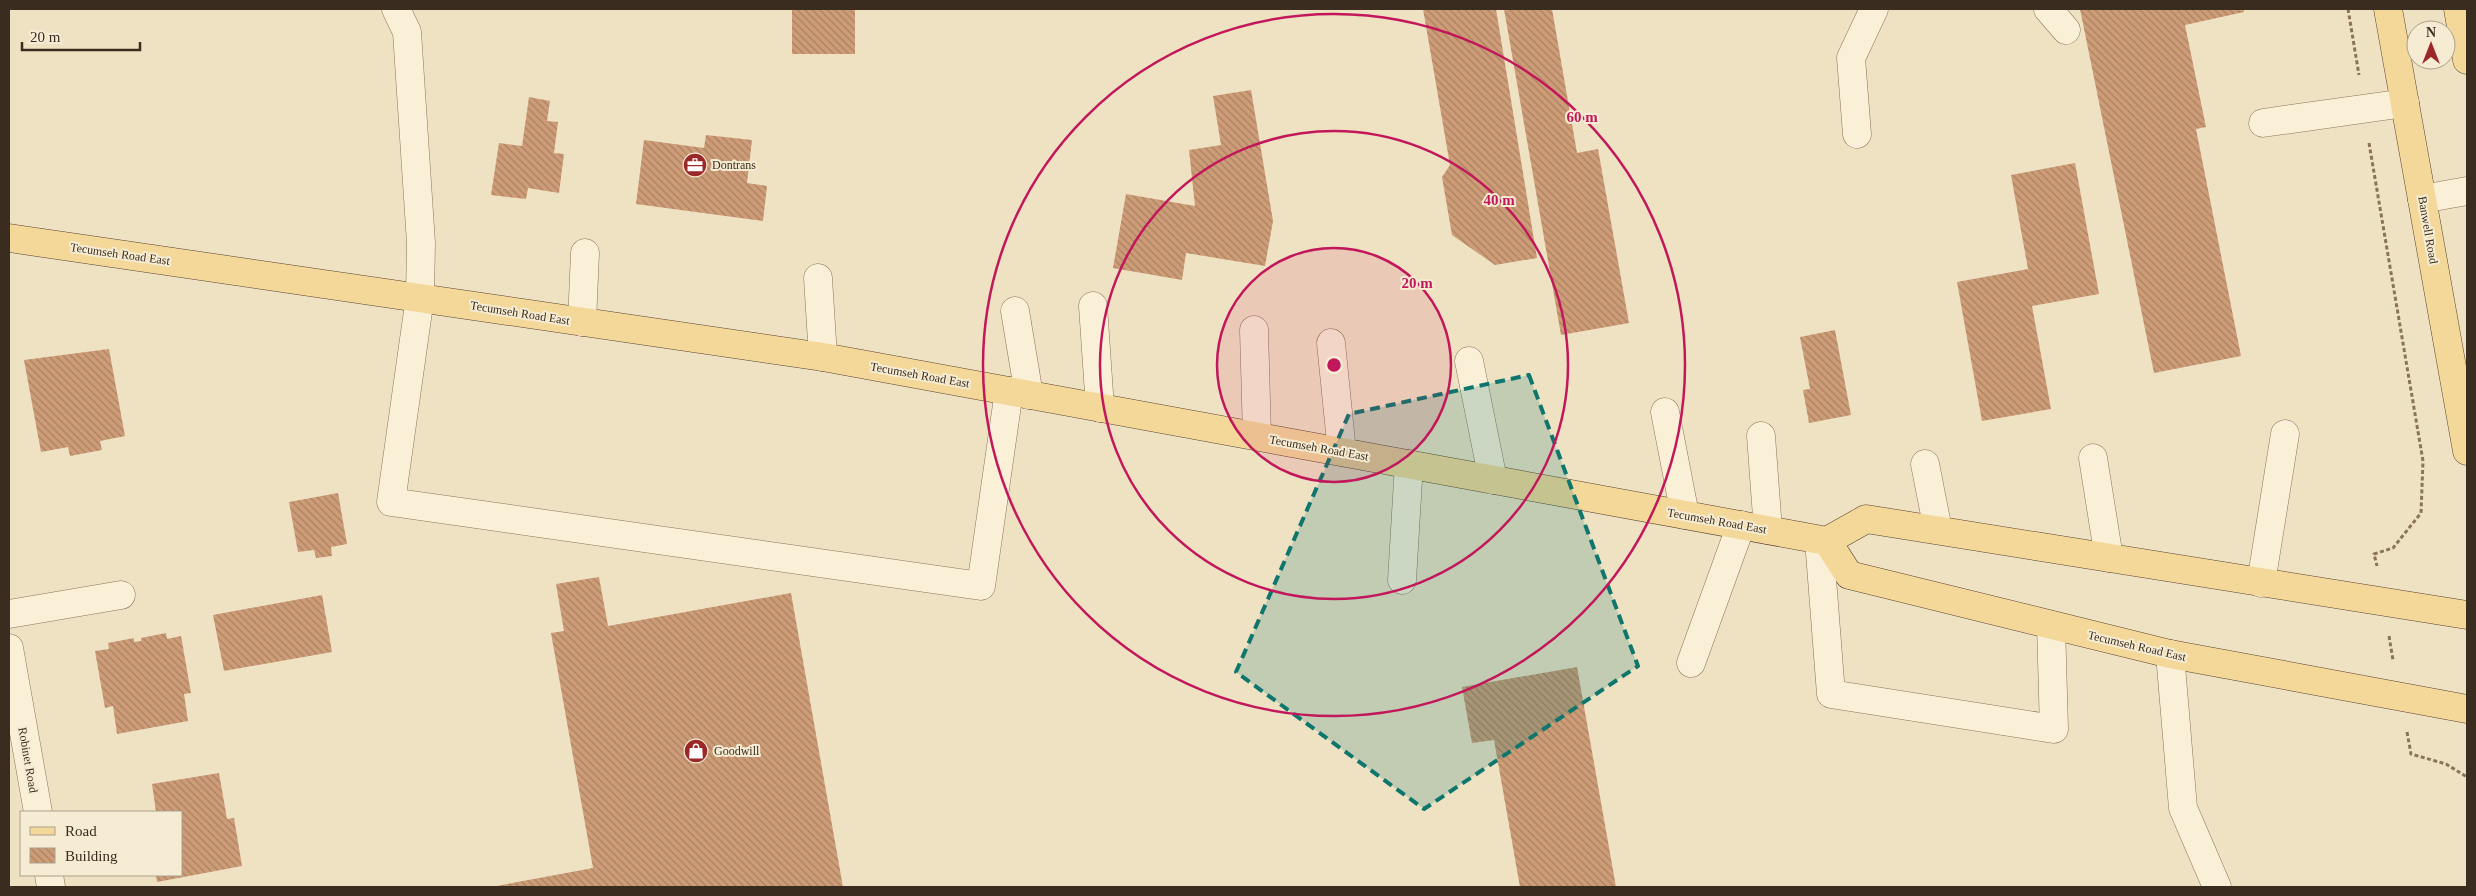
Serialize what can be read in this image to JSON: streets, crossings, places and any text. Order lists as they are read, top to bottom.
{
  "streets": {
    "main road": ["Banwell Road", "Tecumseh Road East"],
    "street": ["Robinet Road"]
  },
  "places": {
    "office": ["Dontrans"],
    "shop": ["Goodwill"]
  },
  "legend": ["Road", "Building"],
  "scale_bar": "20 m",
  "north": "top",
  "rings": ["60 m", "40 m", "20 m"]
}
